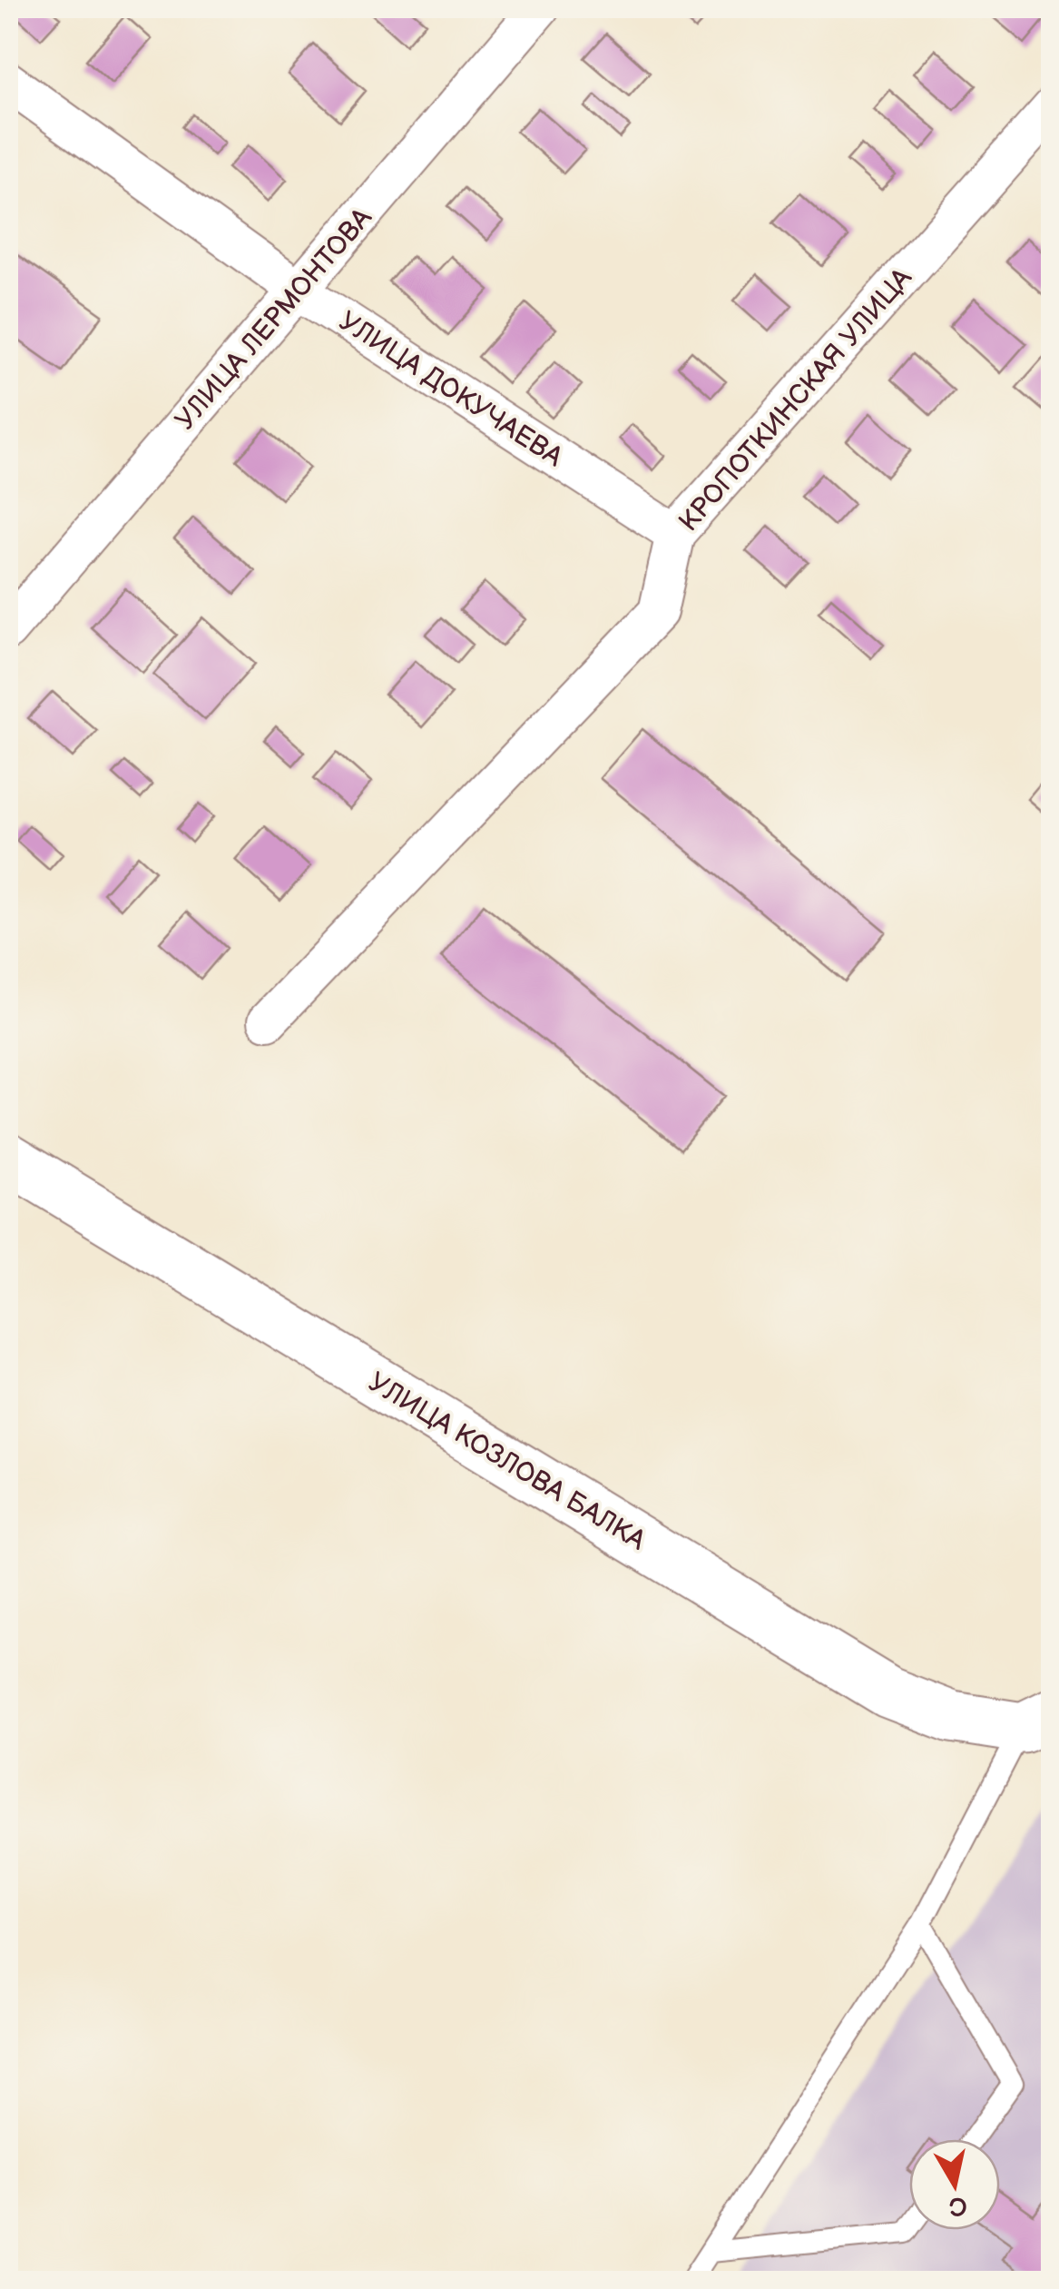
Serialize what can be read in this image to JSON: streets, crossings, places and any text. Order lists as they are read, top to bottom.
{
  "streets": {
    "main road": ["УЛИЦА КОЗЛОВА БАЛКА"],
    "street": ["УЛИЦА ЛЕРМОНТОВА", "УЛИЦА ДОКУЧАЕВА", "КРОПОТКИНСКАЯ УЛИЦА"]
  },
  "crossings": [
    ["УЛИЦА ЛЕРМОНТОВА", "УЛИЦА ДОКУЧАЕВА"],
    ["УЛИЦА ДОКУЧАЕВА", "КРОПОТКИНСКАЯ УЛИЦА"]
  ],
  "north": "bottom"
}
